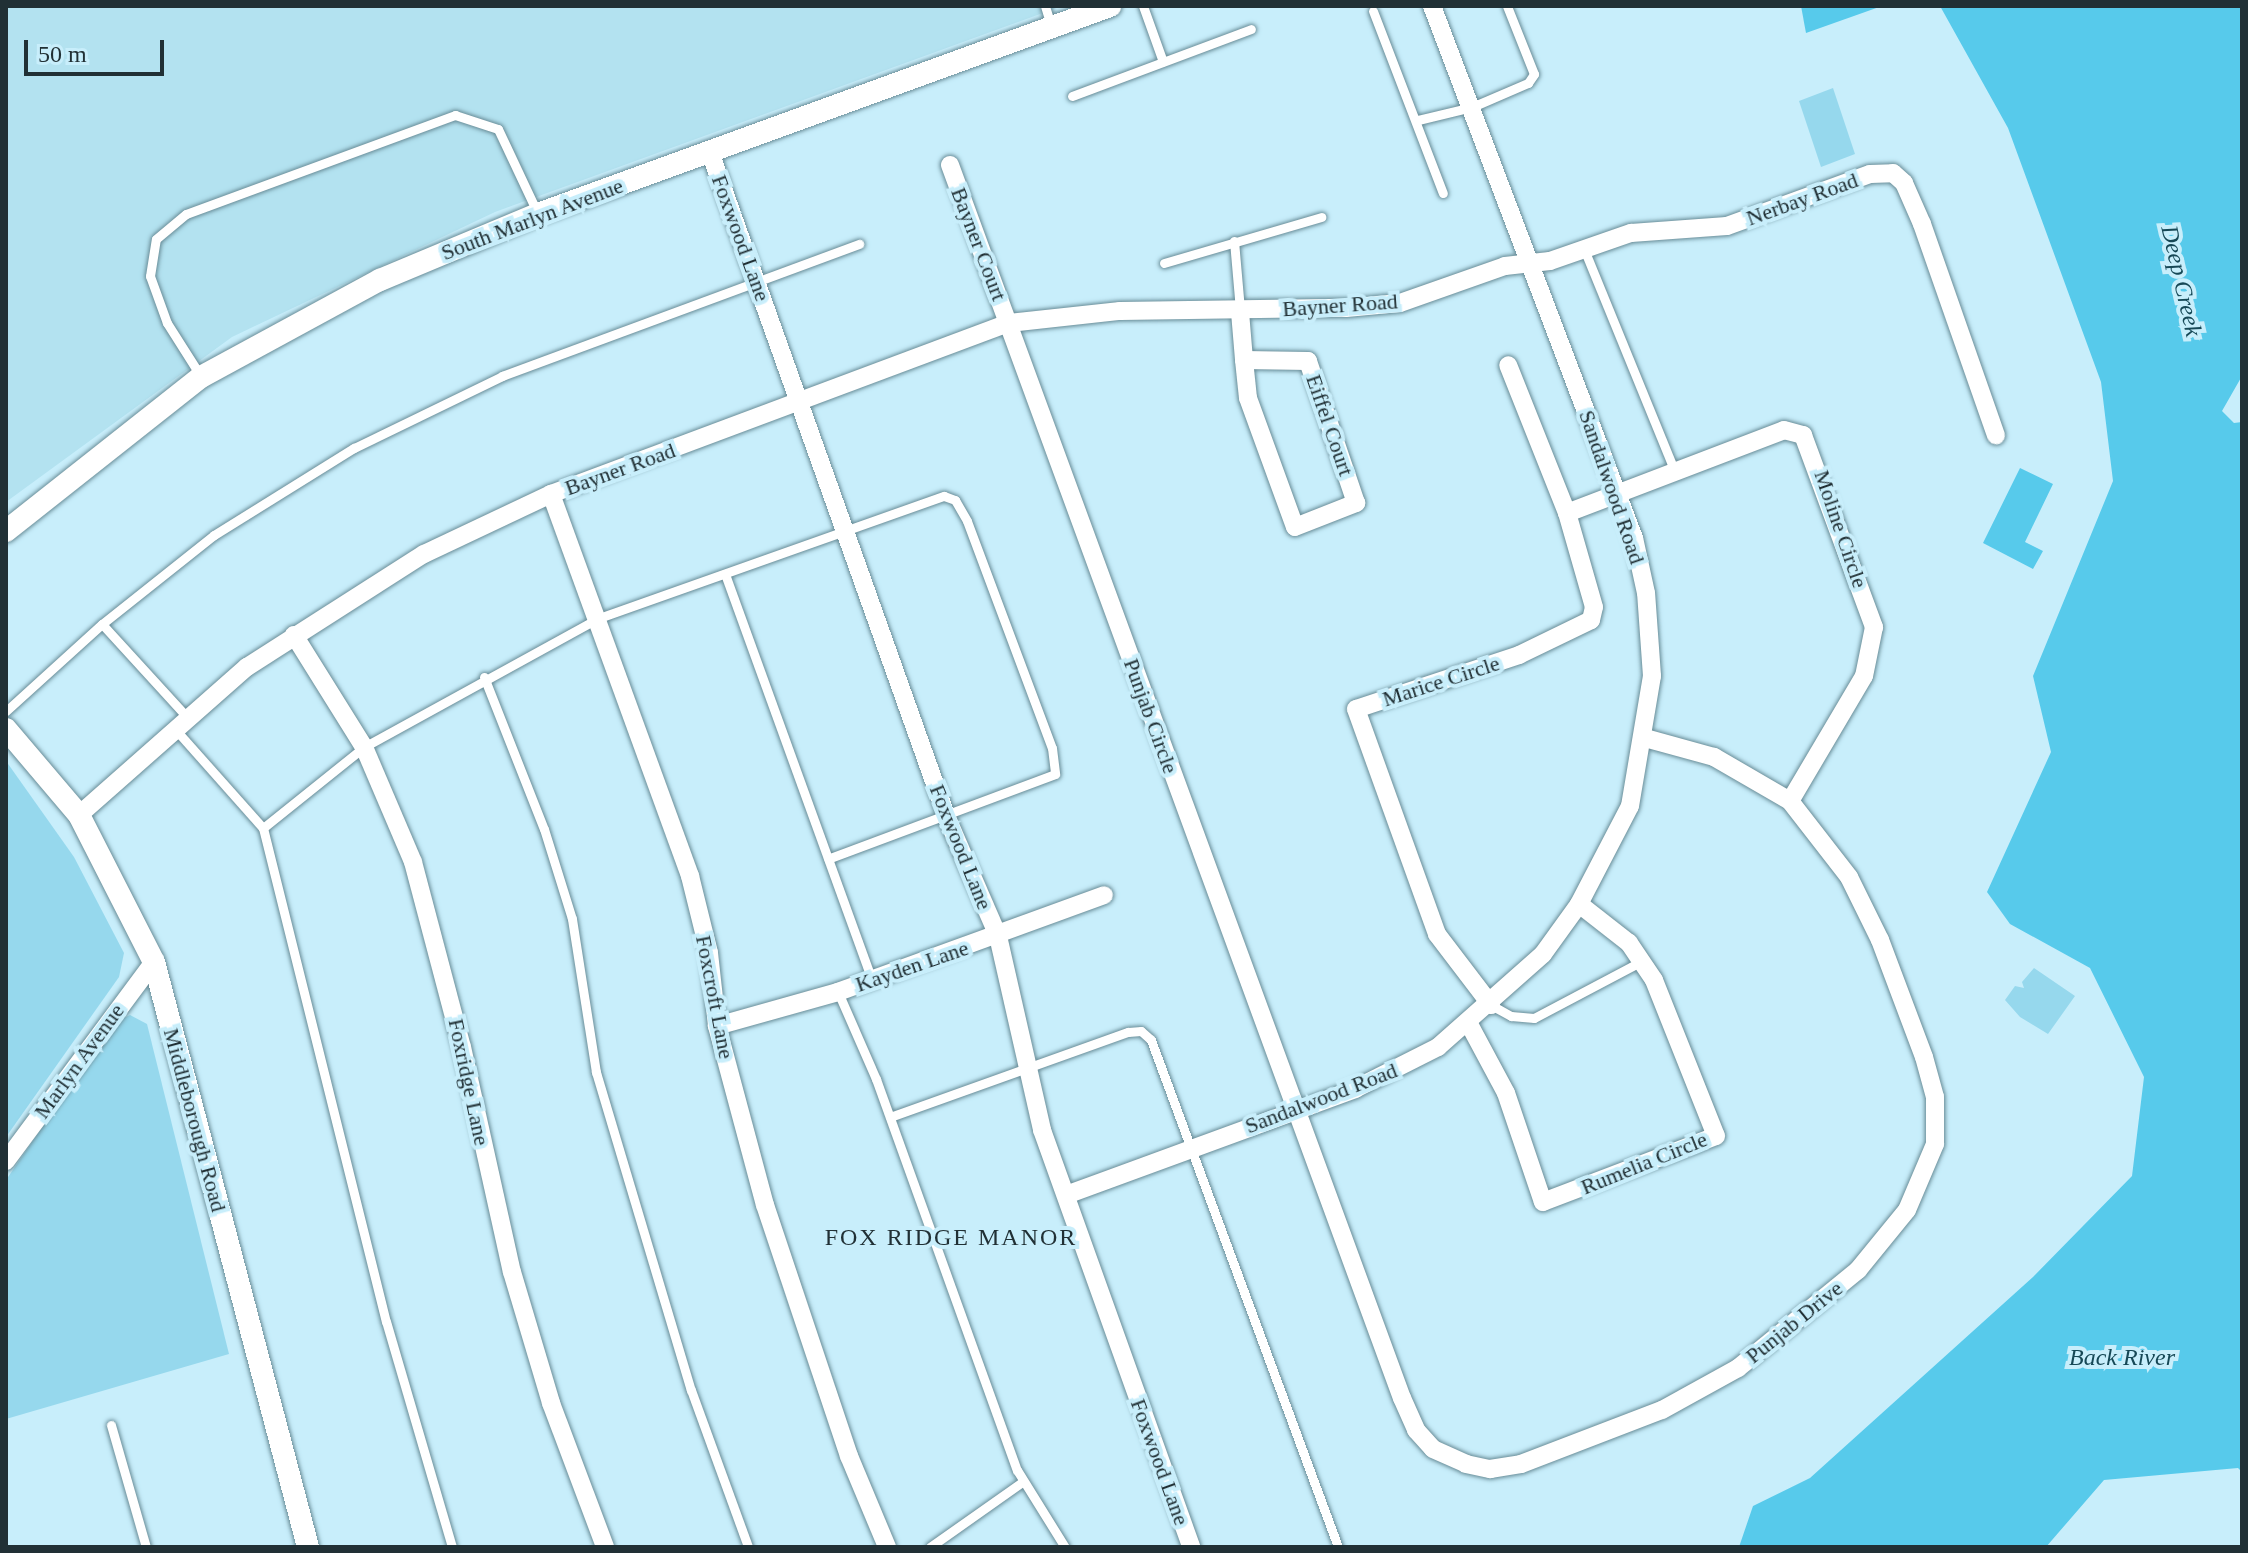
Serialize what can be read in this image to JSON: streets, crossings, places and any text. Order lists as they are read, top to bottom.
{
  "streets": {
    "street": [
      "Nerbay Road",
      "South Marlyn Avenue",
      "Foxwood Lane",
      "Bayner Court",
      "Bayner Road",
      "Eiffel Court",
      "Sandalwood Road",
      "Moline Circle",
      "Marice Circle",
      "Punjab Circle",
      "Kayden Lane",
      "Foxcroft Lane",
      "Marlyn Avenue",
      "Foxridge Lane",
      "Middleborough Road",
      "Rumelia Circle",
      "Punjab Drive"
    ]
  },
  "crossings": [
    ["Nerbay Road", "Bayner Road"],
    ["Nerbay Road", "Sandalwood Road"],
    ["South Marlyn Avenue", "Foxwood Lane"],
    ["Foxwood Lane", "Bayner Road"],
    ["Foxwood Lane", "Sandalwood Road"],
    ["Foxwood Lane", "Kayden Lane"],
    ["Bayner Court", "Bayner Road"],
    ["Bayner Court", "Punjab Circle"],
    ["Bayner Road", "Eiffel Court"],
    ["Bayner Road", "Sandalwood Road"],
    ["Bayner Road", "Punjab Circle"],
    ["Bayner Road", "Foxcroft Lane"],
    ["Bayner Road", "Foxridge Lane"],
    ["Bayner Road", "Middleborough Road"],
    ["Sandalwood Road", "Moline Circle"],
    ["Sandalwood Road", "Marice Circle"],
    ["Sandalwood Road", "Punjab Circle"],
    ["Sandalwood Road", "Rumelia Circle"],
    ["Sandalwood Road", "Punjab Drive"],
    ["Moline Circle", "Punjab Drive"],
    ["Punjab Circle", "Punjab Drive"],
    ["Kayden Lane", "Foxcroft Lane"],
    ["Marlyn Avenue", "Middleborough Road"]
  ],
  "districts": ["FOX RIDGE MANOR"],
  "water": ["Deep Creek", "Back River"],
  "scale_bar": "50 m"
}
